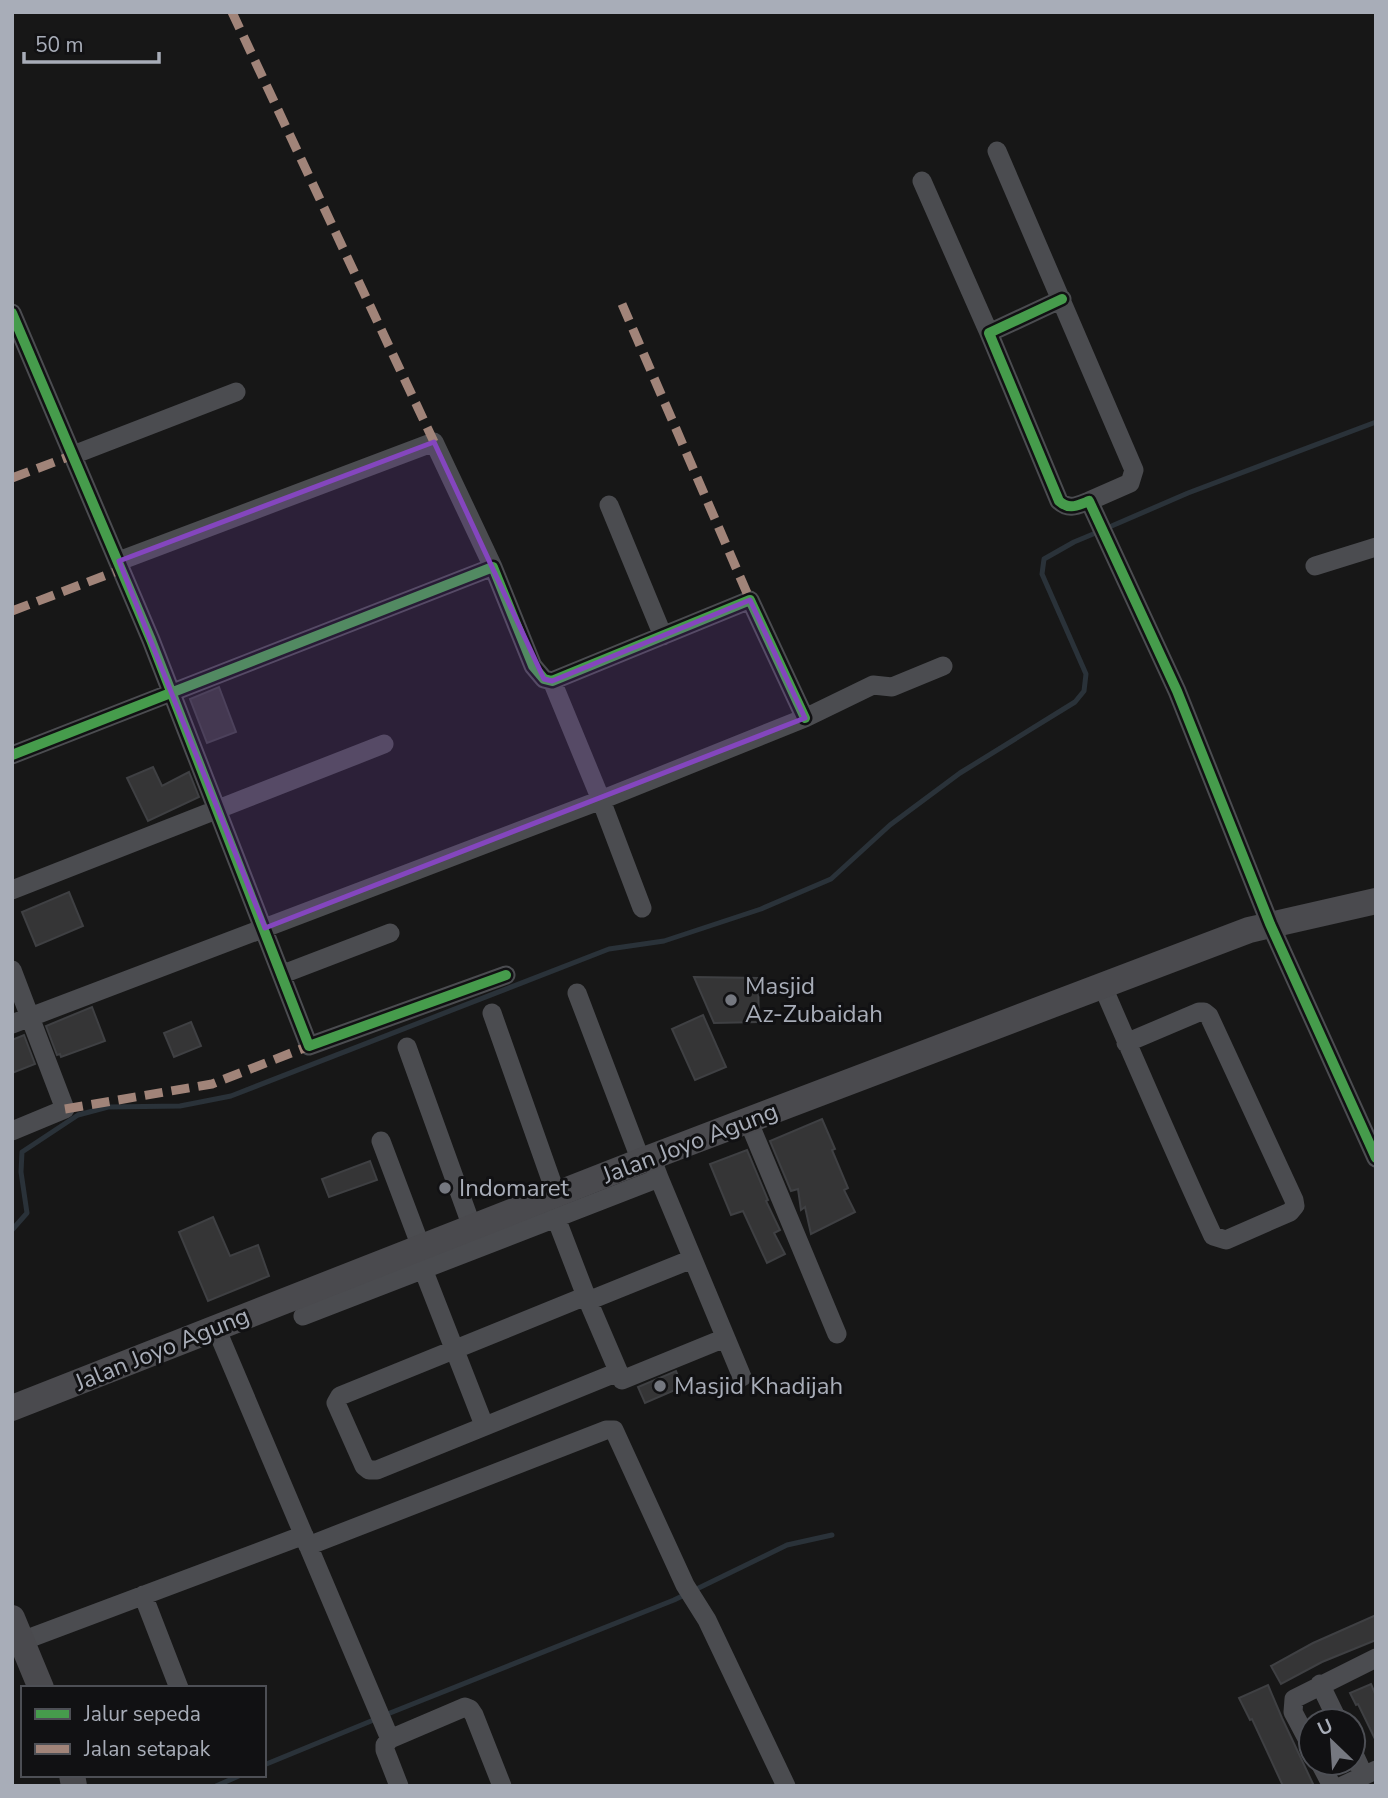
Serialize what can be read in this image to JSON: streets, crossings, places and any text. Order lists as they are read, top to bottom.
{
  "streets": {
    "main road": ["Jalan Joyo Agung"]
  },
  "places": ["Masjid Az-Zubaidah", "Indomaret", "Masjid Khadijah"],
  "legend": ["Jalur sepeda", "Jalan setapak"],
  "scale_bar": "50 m",
  "north": "top left"
}
